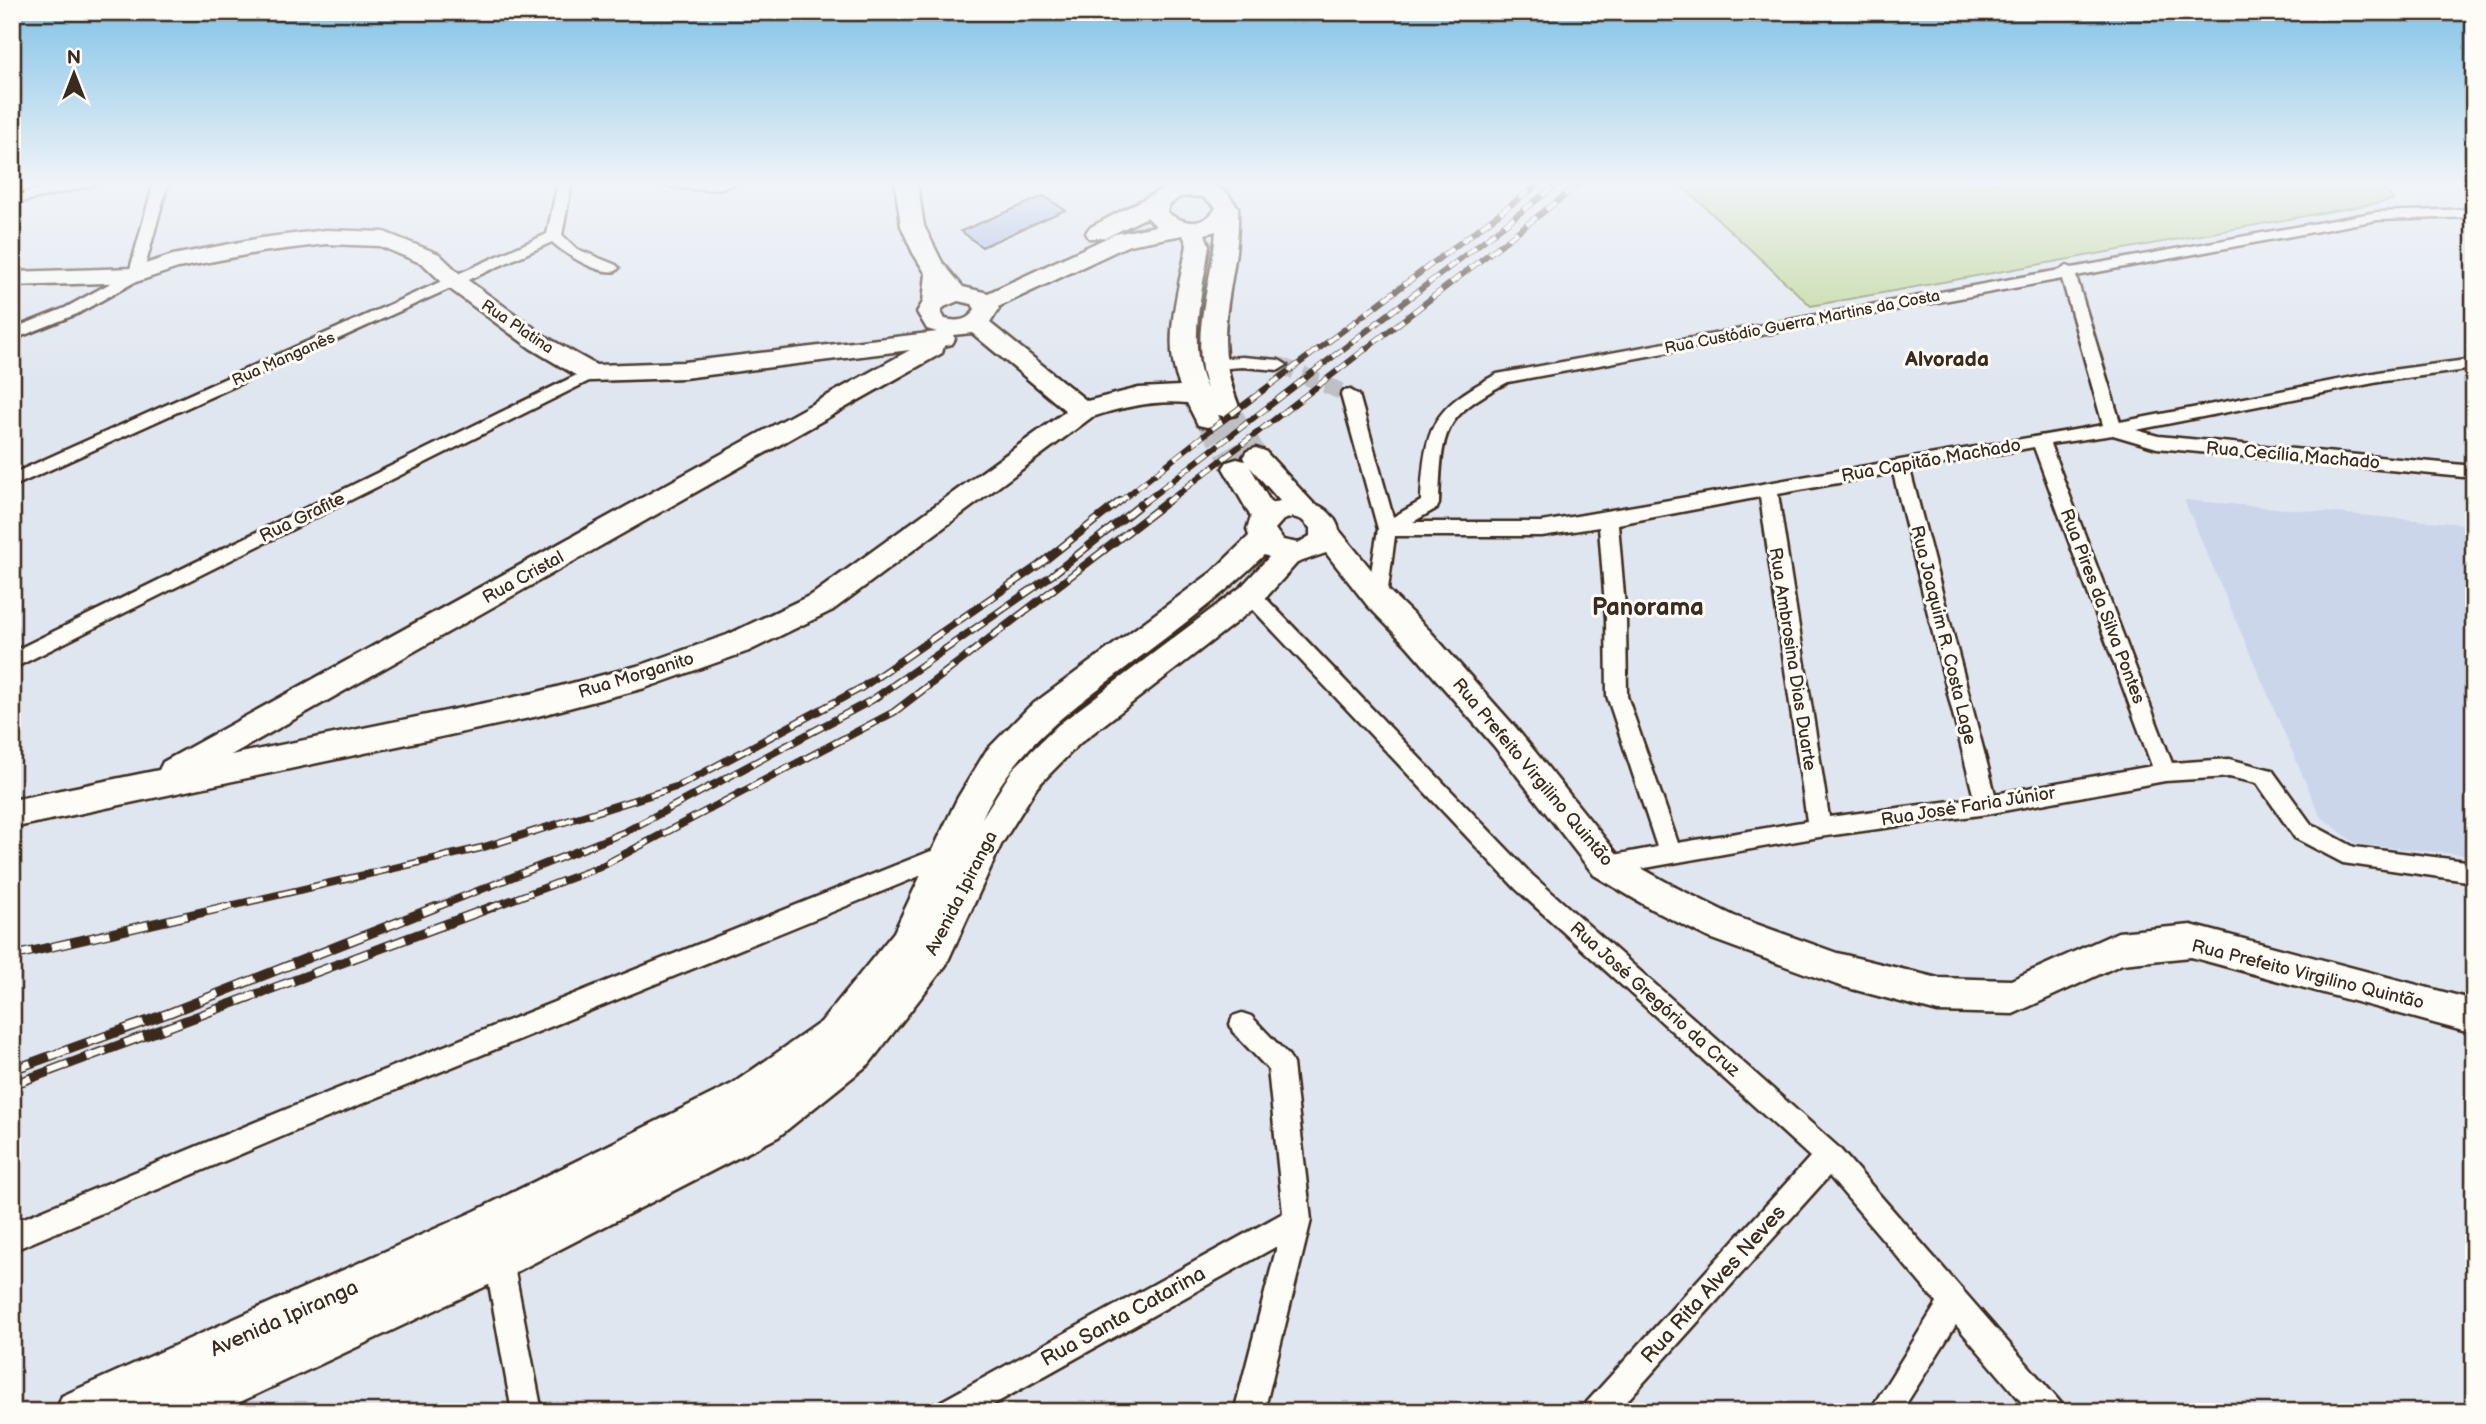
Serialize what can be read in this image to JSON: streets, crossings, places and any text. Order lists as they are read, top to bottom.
{
  "streets": {
    "street": [
      "Rua Custódio Guerra Martins da Costa",
      "Rua Platina",
      "Rua Manganês",
      "Rua Cecília Machado",
      "Rua Capitão Machado",
      "Rua Grafite",
      "Rua Cristal",
      "Rua Pires da Silva Pontes",
      "Rua Joaquim R. Costa Lage",
      "Rua Ambrosina Dias Duarte",
      "Rua Morganito",
      "Rua Prefeito Virgilino Quintão",
      "Rua José Faria Júnior",
      "Avenida Ipiranga",
      "Rua José Gregório da Cruz",
      "Rua Rita Alves Neves",
      "Rua Santa Catarina"
    ]
  },
  "crossings": [
    ["Rua Custódio Guerra Martins da Costa", "Rua Capitão Machado"],
    ["Rua Platina", "Rua Manganês"],
    ["Rua Platina", "Rua Grafite"],
    ["Rua Cecília Machado", "Rua Capitão Machado"],
    ["Rua Capitão Machado", "Rua Pires da Silva Pontes"],
    ["Rua Capitão Machado", "Rua Joaquim R. Costa Lage"],
    ["Rua Capitão Machado", "Rua Ambrosina Dias Duarte"],
    ["Rua Cristal", "Rua Morganito"],
    ["Rua Pires da Silva Pontes", "Rua José Faria Júnior"],
    ["Rua Joaquim R. Costa Lage", "Rua José Faria Júnior"],
    ["Rua Ambrosina Dias Duarte", "Rua José Faria Júnior"],
    ["Rua Prefeito Virgilino Quintão", "Rua José Faria Júnior"],
    ["Rua Prefeito Virgilino Quintão", "Avenida Ipiranga"],
    ["Avenida Ipiranga", "Rua José Gregório da Cruz"],
    ["Rua José Gregório da Cruz", "Rua Rita Alves Neves"]
  ],
  "districts": ["Alvorada", "Panorama"],
  "north": "top"
}
